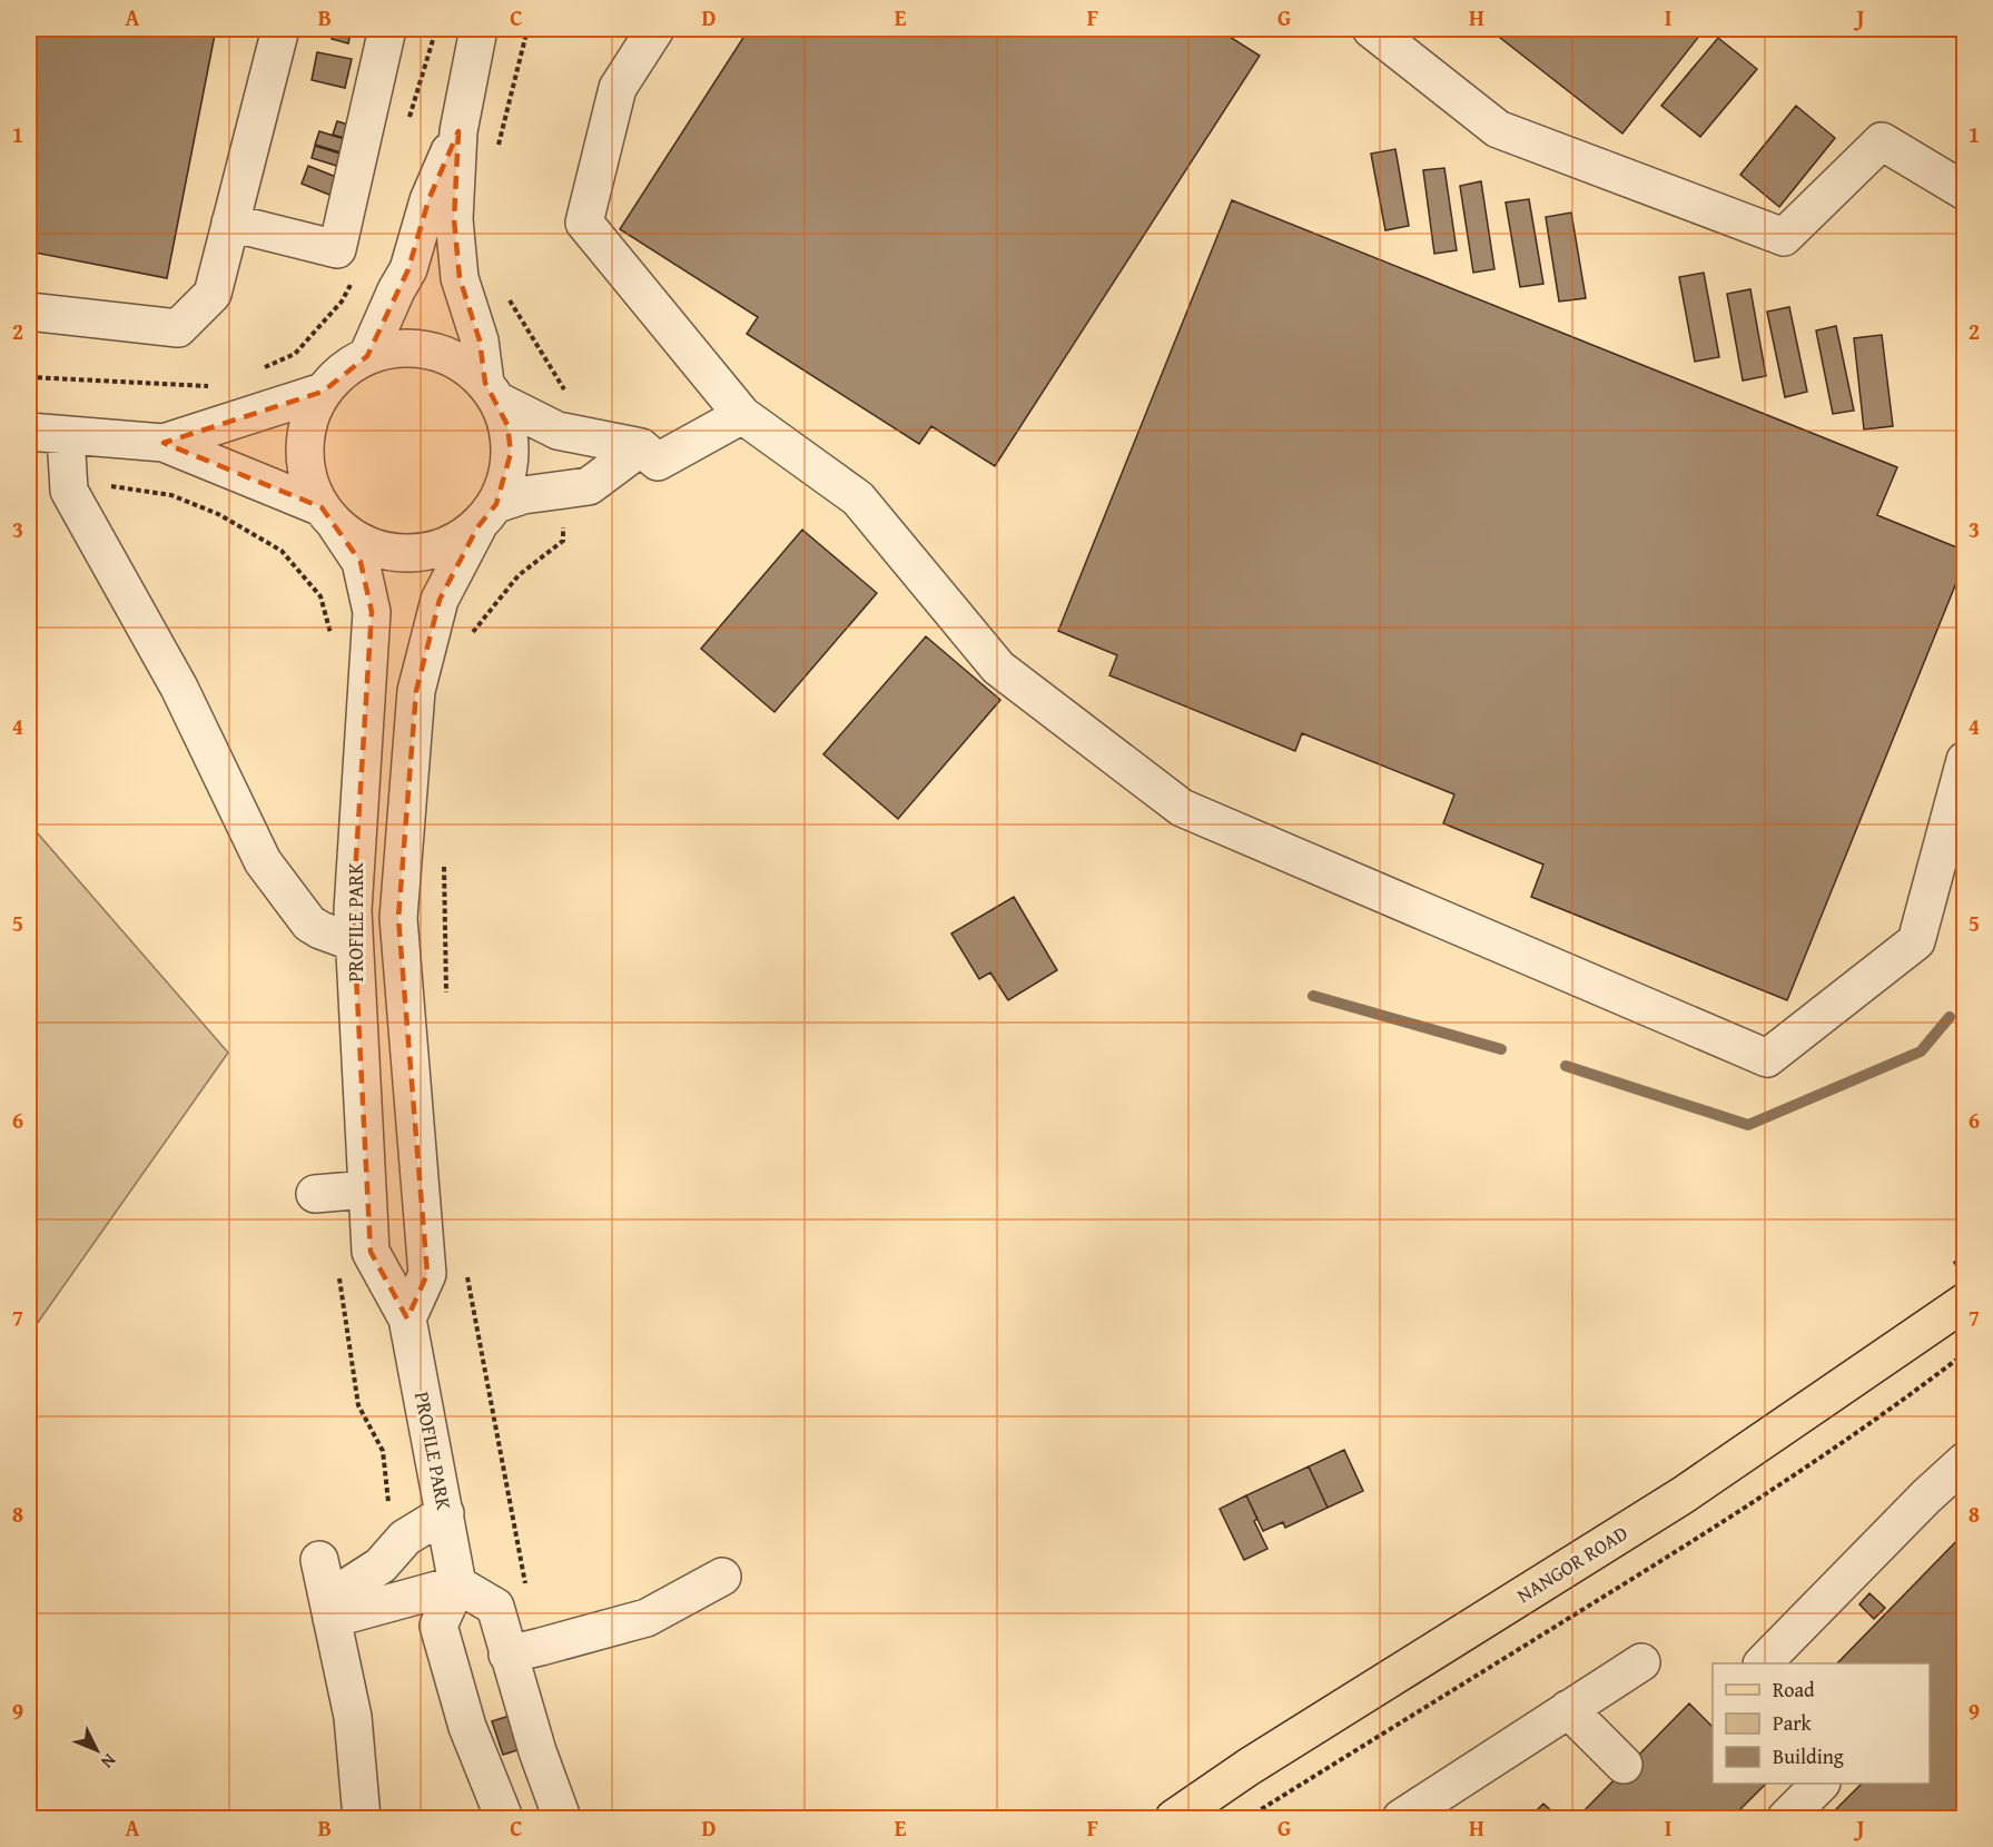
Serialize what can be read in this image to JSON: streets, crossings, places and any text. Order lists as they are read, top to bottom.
{
  "streets": {
    "main road": ["NANGOR ROAD"],
    "street": ["PROFILE PARK"]
  },
  "legend": ["Road", "Park", "Building"],
  "north": "bottom right",
  "grid": {
    "columns": [
      "A",
      "B",
      "C",
      "D",
      "E",
      "F",
      "G",
      "H",
      "I",
      "J"
    ],
    "rows": [
      "1",
      "2",
      "3",
      "4",
      "5",
      "6",
      "7",
      "8",
      "9"
    ]
  }
}
